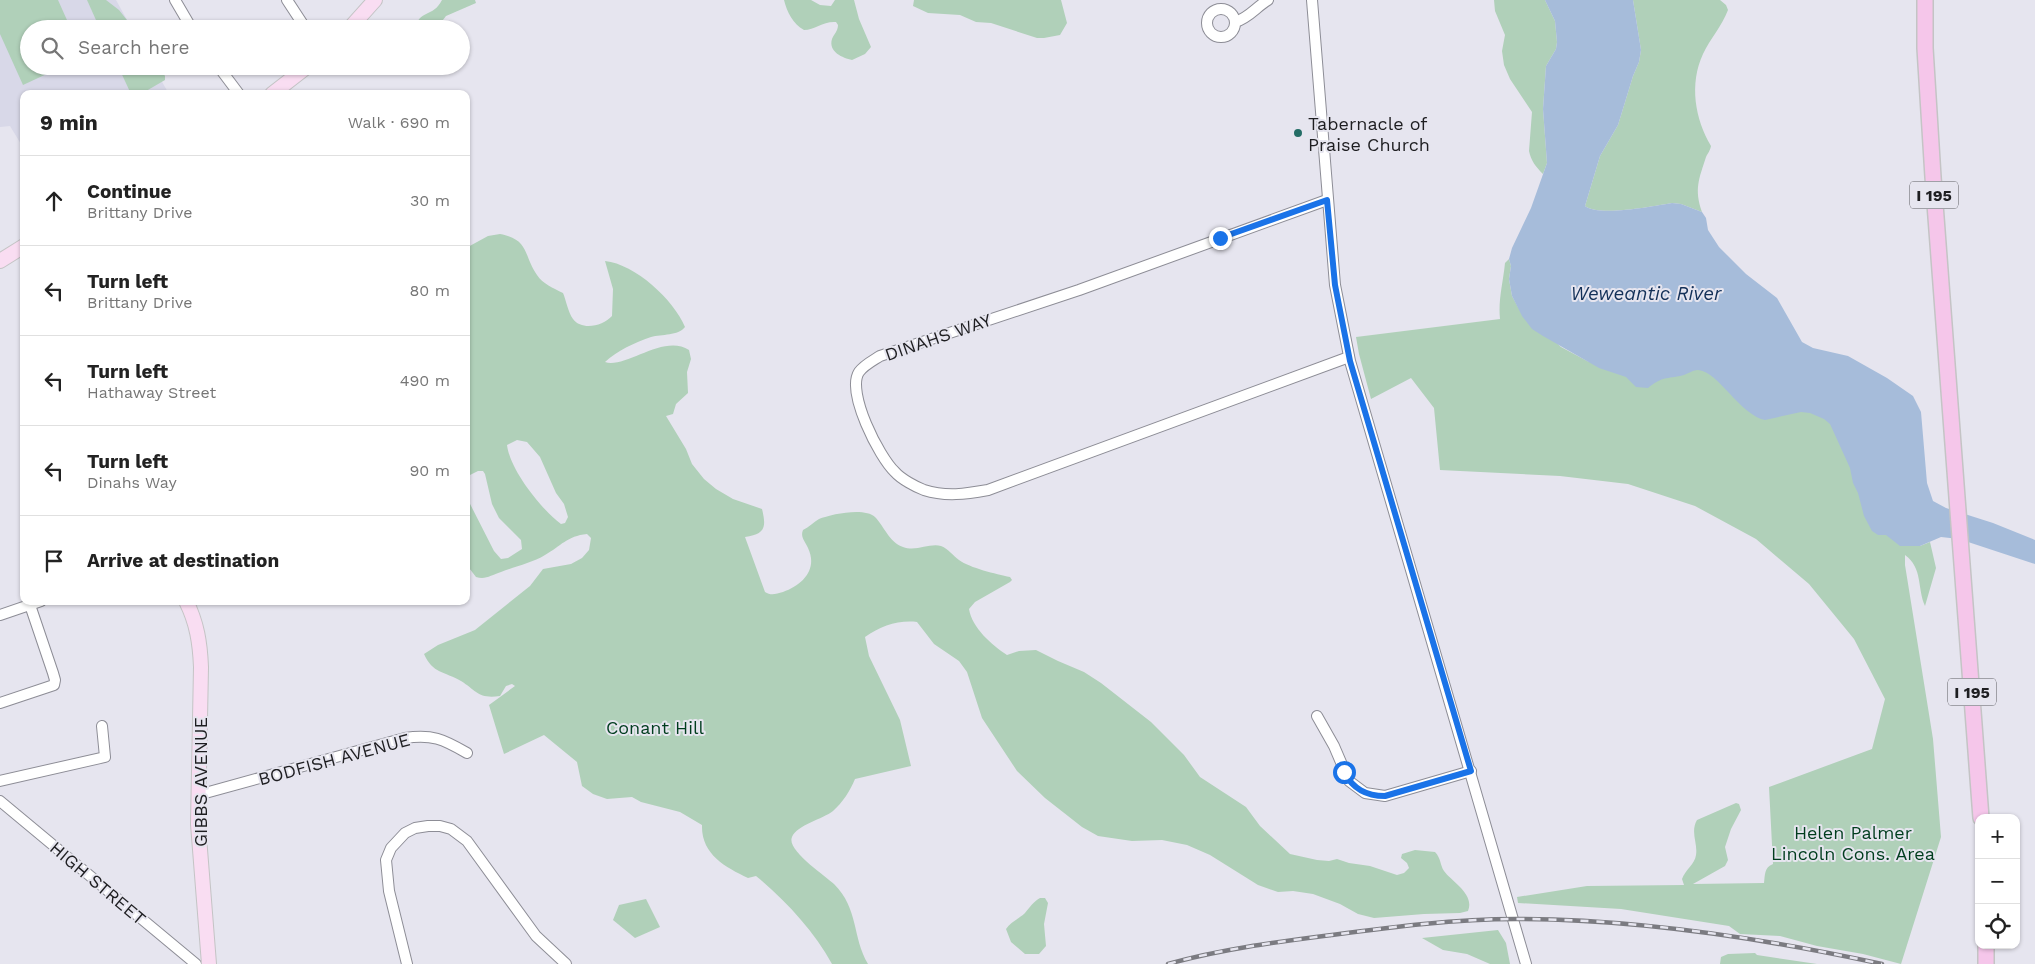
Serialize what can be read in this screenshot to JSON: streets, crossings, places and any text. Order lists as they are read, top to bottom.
{
  "streets": {
    "highway": ["I 195"],
    "main road": ["GIBBS AVENUE"],
    "street": ["DINAHS WAY", "BODFISH AVENUE", "HIGH STREET"]
  },
  "crossings": [
    ["BODFISH AVENUE", "GIBBS AVENUE"]
  ],
  "water": ["Weweantic River"],
  "parks": ["Conant Hill", "Helen Palmer Lincoln Cons. Area"],
  "places": ["Tabernacle of Praise Church"],
  "page": {
    "search": "Search here",
    "heading": ["9 min", "Walk · 690 m"],
    "list": [
      ["Continue", "Brittany Drive", "30 m"],
      ["Turn left", "Brittany Drive", "80 m"],
      ["Turn left", "Hathaway Street", "490 m"],
      ["Turn left", "Dinahs Way", "90 m"],
      "Arrive at destination"
    ],
    "map_buttons": ["+", "−"]
  }
}
